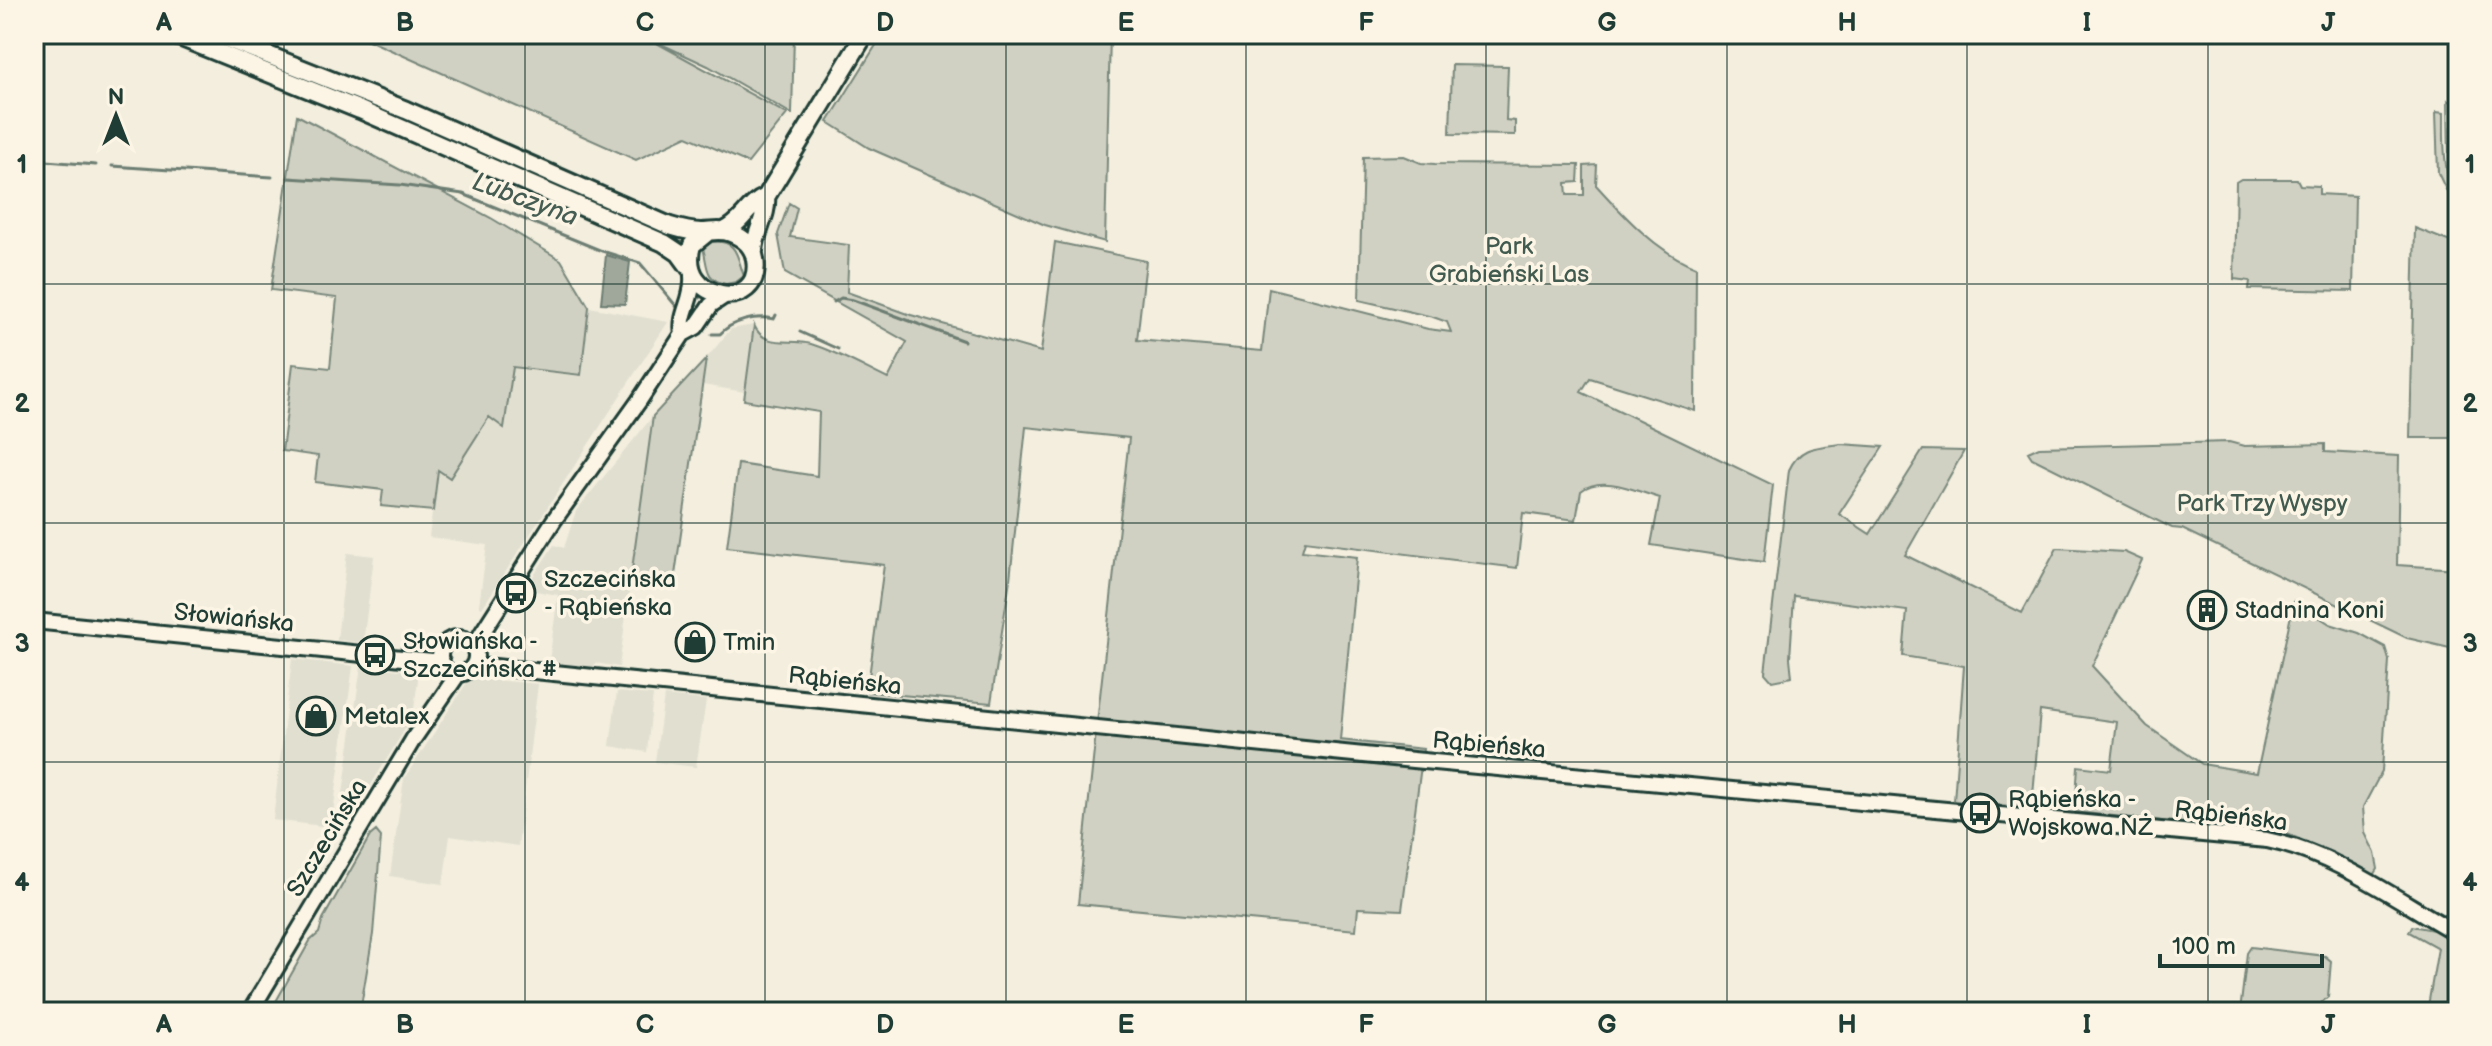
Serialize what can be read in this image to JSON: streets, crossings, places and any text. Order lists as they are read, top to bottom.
{
  "streets": {
    "street": ["Słowiańska", "Rąbieńska", "Szczecińska"]
  },
  "crossings": [
    ["Słowiańska", "Rąbieńska"],
    ["Słowiańska", "Szczecińska"],
    ["Rąbieńska", "Szczecińska"]
  ],
  "water": ["Lubczyna"],
  "parks": ["Park Grabieński Las", "Park Trzy Wyspy"],
  "places": {
    "bus stop": ["Szczecińska - Rąbieńska", "Słowiańska - Szczecińska #", "Rąbieńska - Wojskowa NŻ"],
    "building": ["Stadnina Koni"],
    "shop": ["Tmin", "Metalex"]
  },
  "scale_bar": "100 m",
  "north": "top",
  "grid": {
    "columns": [
      "A",
      "B",
      "C",
      "D",
      "E",
      "F",
      "G",
      "H",
      "I",
      "J"
    ],
    "rows": [
      "1",
      "2",
      "3",
      "4"
    ]
  }
}
